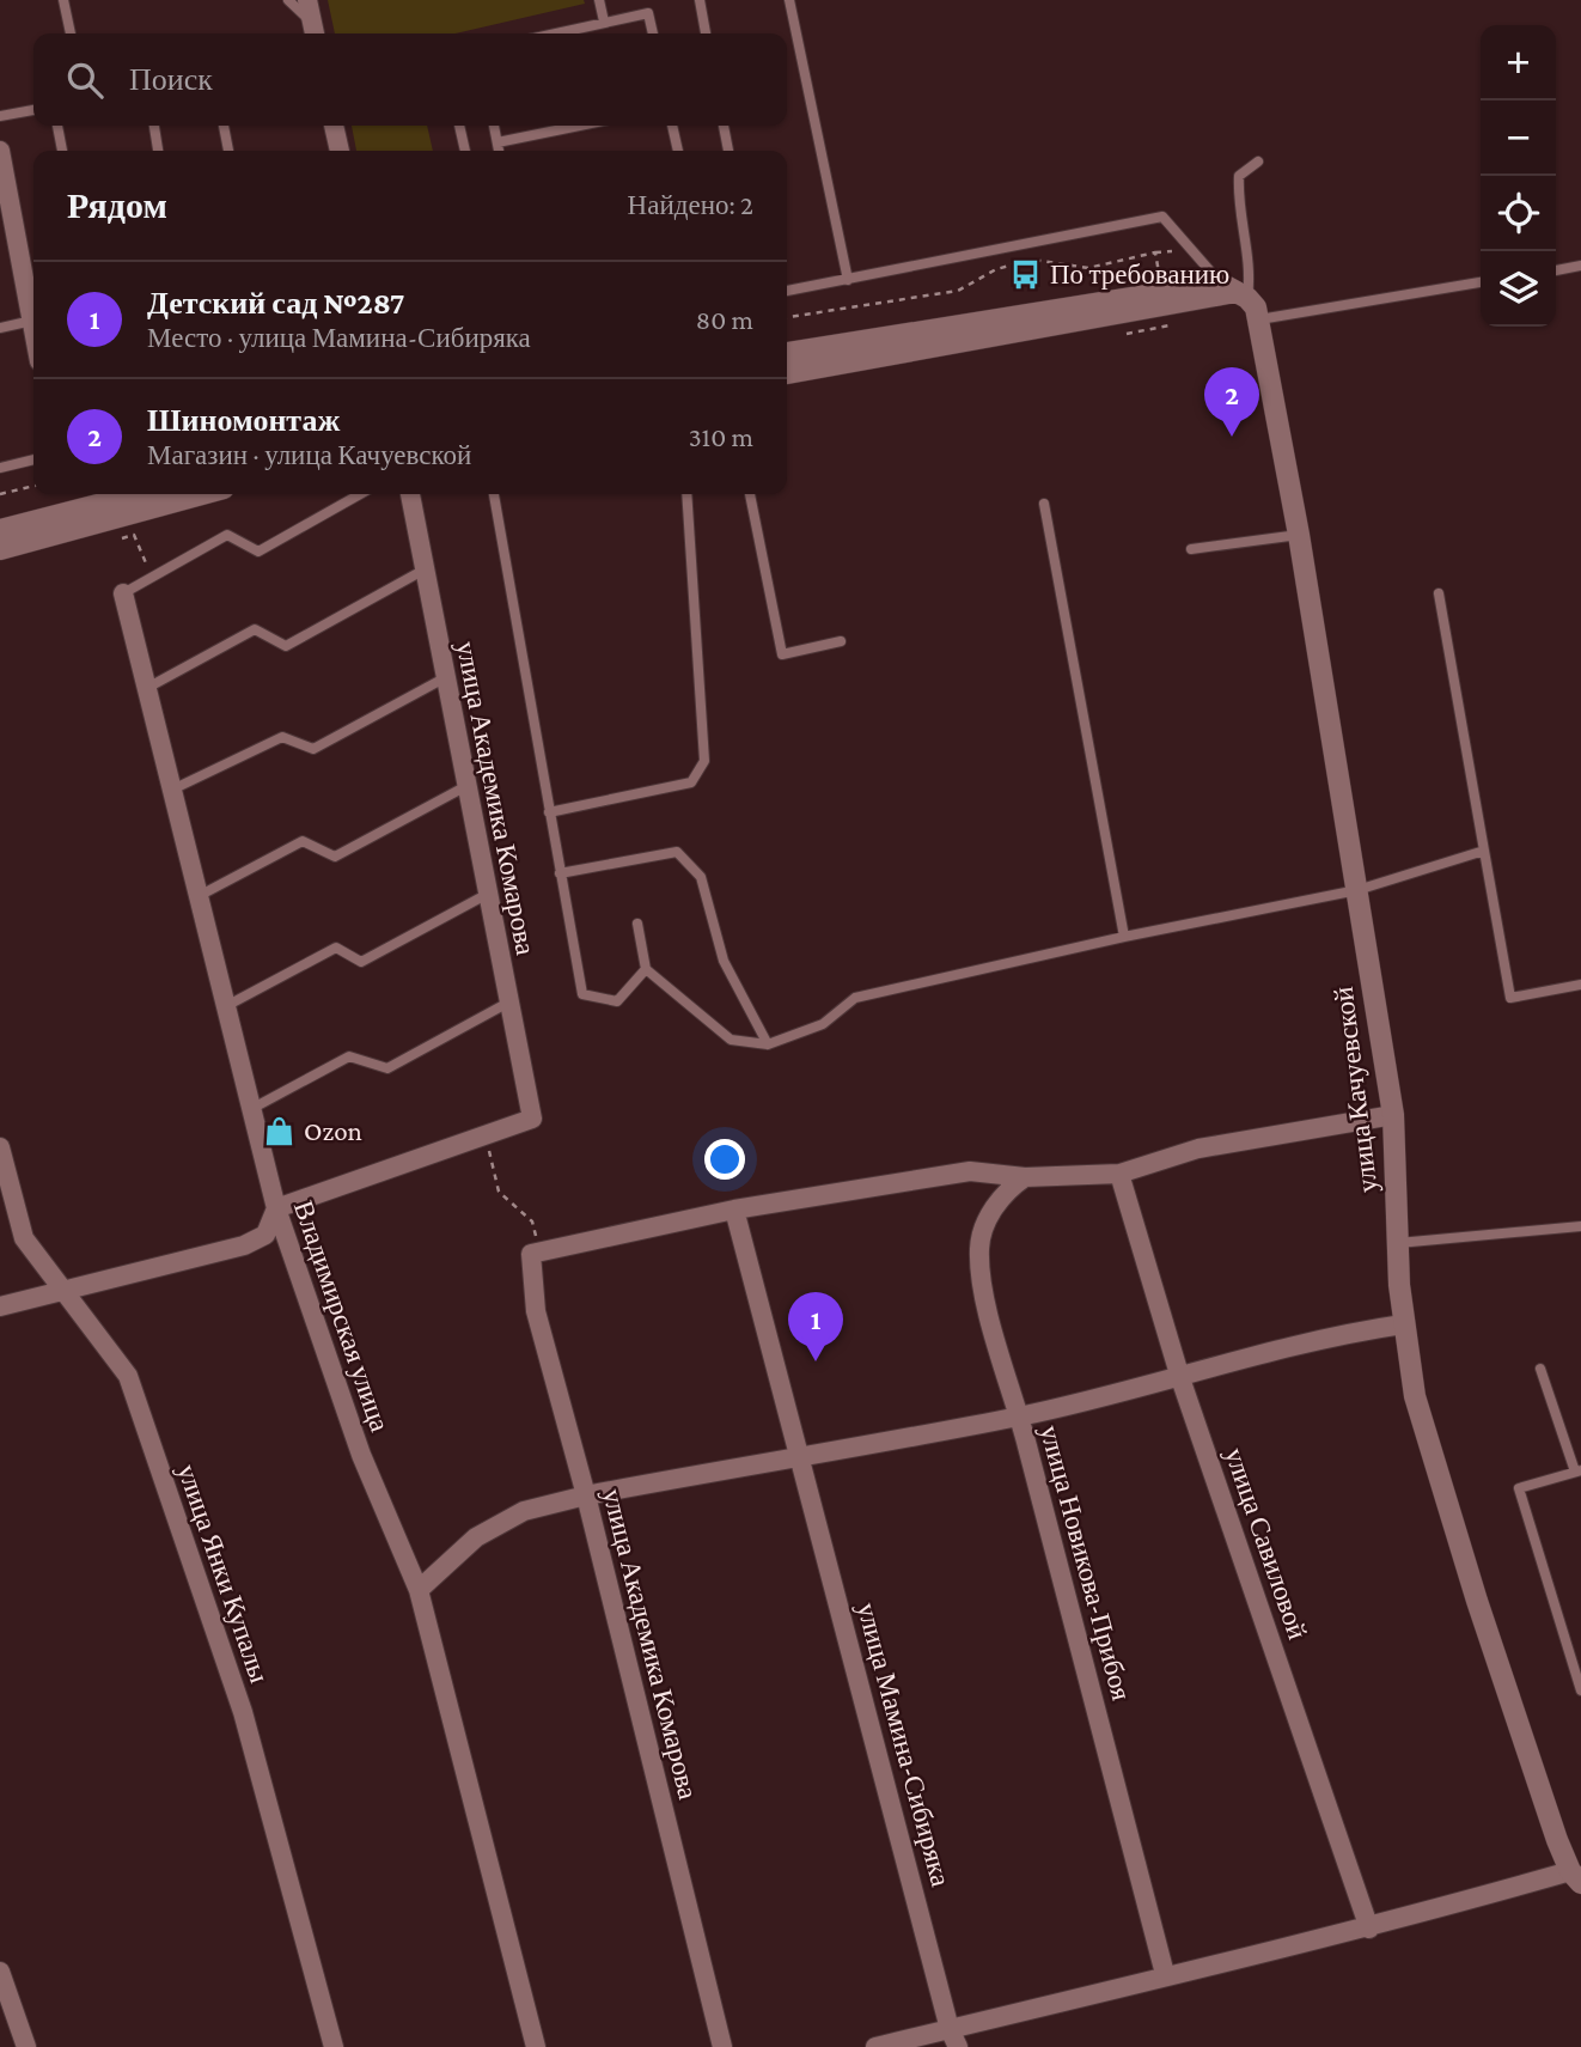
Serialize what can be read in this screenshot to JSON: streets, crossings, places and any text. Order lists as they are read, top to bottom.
{
  "streets": {
    "street": [
      "улица Академика Комарова",
      "улица Качуевской",
      "Владимирская улица",
      "улица Савиловой",
      "улица Новикова-Прибоя",
      "улица Янки Купалы",
      "улица Мамина-Сибиряка"
    ]
  },
  "places": {
    "bus stop": ["По требованию"],
    "shop": ["Ozon"]
  },
  "page": {
    "map_buttons": ["+", "−"],
    "search": "Поиск",
    "heading": ["Рядом", "Найдено: 2"],
    "list": [
      {
        "mark": "1",
        "name": "Детский сад №287",
        "note": "Место · улица Мамина-Сибиряка",
        "value": "80 m"
      },
      {
        "mark": "2",
        "name": "Шиномонтаж",
        "note": "Магазин · улица Качуевской",
        "value": "310 m"
      }
    ],
    "pins": ["2", "1"]
  }
}
